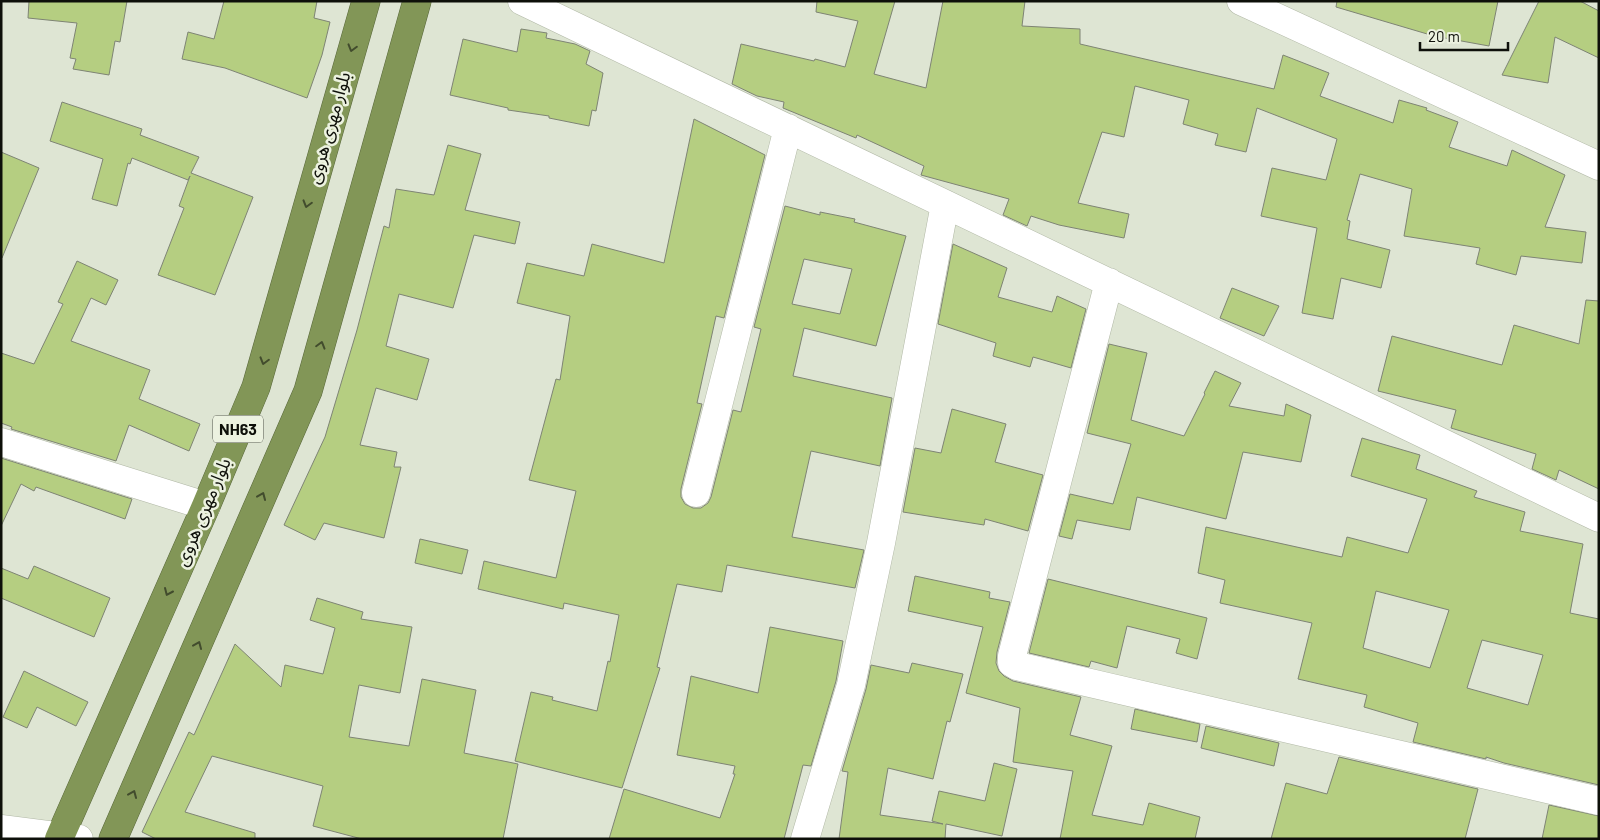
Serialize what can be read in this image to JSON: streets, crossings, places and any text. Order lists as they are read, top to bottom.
{
  "streets": {
    "highway": ["بلوار مهری هروی", "NH63"]
  },
  "scale_bar": "20 m"
}
